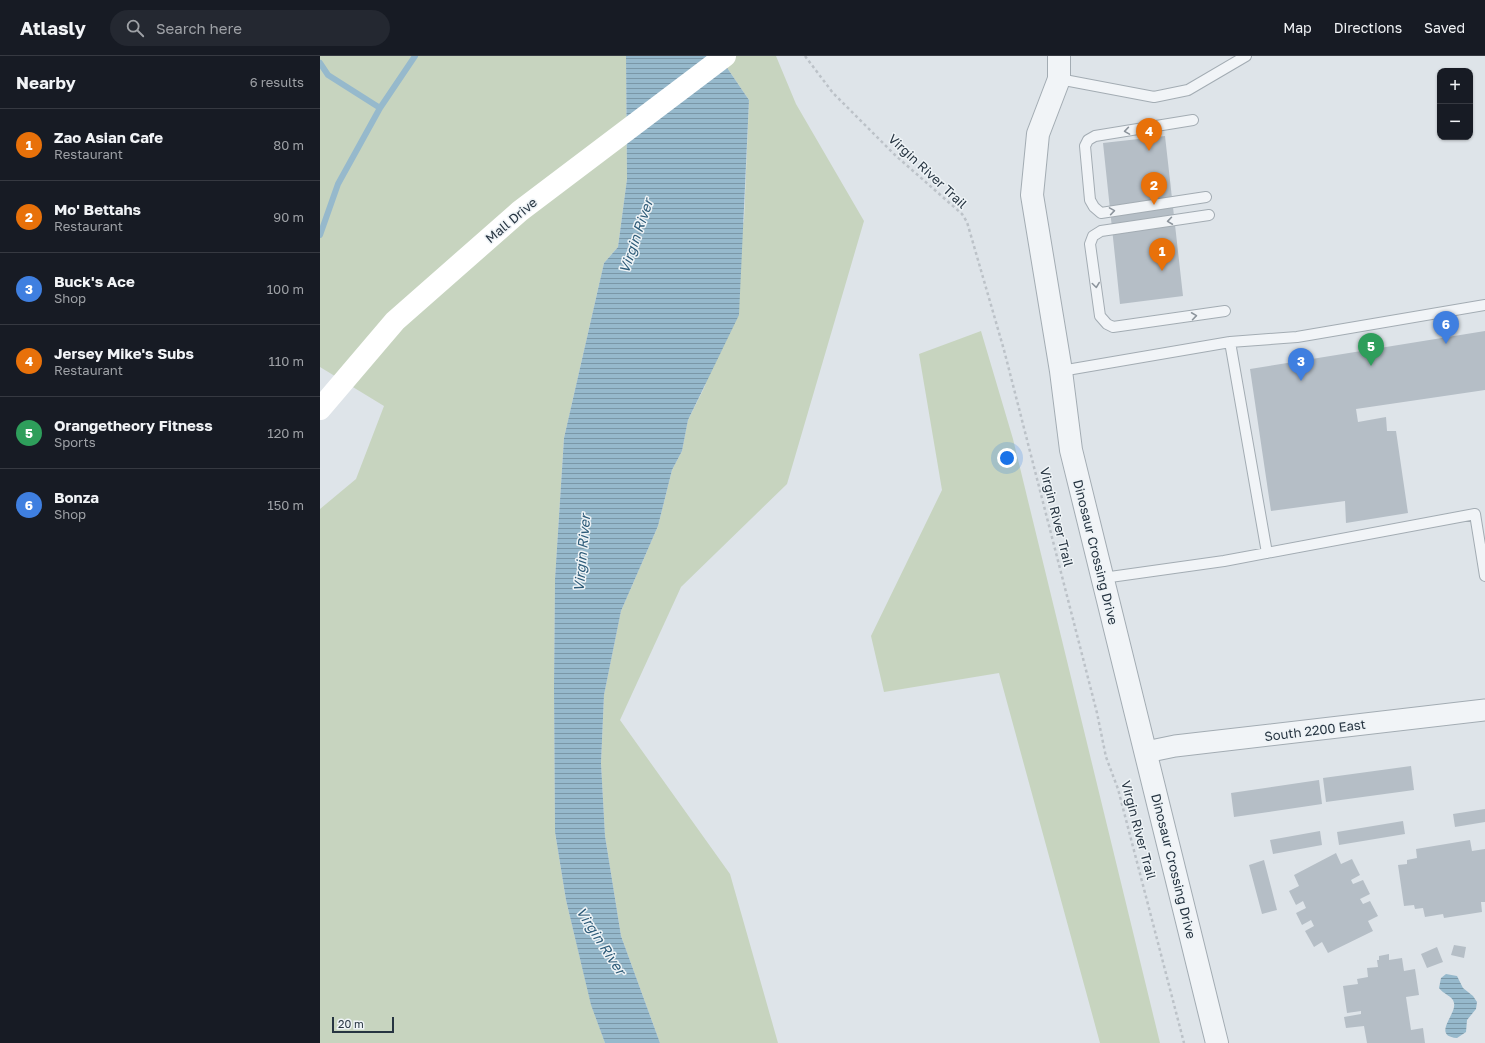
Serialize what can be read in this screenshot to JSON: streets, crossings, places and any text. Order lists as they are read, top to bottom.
{
  "streets": {
    "main road": ["Mall Drive"],
    "street": ["Dinosaur Crossing Drive", "South 2200 East"],
    "path": ["Virgin River Trail"]
  },
  "crossings": [
    ["Dinosaur Crossing Drive", "South 2200 East"]
  ],
  "water": ["Virgin River"],
  "scale_bar": "20 m",
  "page": {
    "header": "Atlasly",
    "search": "Search here",
    "nav": ["Map", "Directions", "Saved"],
    "heading": ["Nearby", "6 results"],
    "map_buttons": ["+", "−"],
    "list": [
      {
        "mark": "1",
        "name": "Zao Asian Cafe",
        "note": "Restaurant",
        "value": "80 m"
      },
      {
        "mark": "2",
        "name": "Mo' Bettahs",
        "note": "Restaurant",
        "value": "90 m"
      },
      {
        "mark": "3",
        "name": "Buck's Ace",
        "note": "Shop",
        "value": "100 m"
      },
      {
        "mark": "4",
        "name": "Jersey Mike's Subs",
        "note": "Restaurant",
        "value": "110 m"
      },
      {
        "mark": "5",
        "name": "Orangetheory Fitness",
        "note": "Sports",
        "value": "120 m"
      },
      {
        "mark": "6",
        "name": "Bonza",
        "note": "Shop",
        "value": "150 m"
      }
    ],
    "pins": [
      "4",
      "2",
      "1",
      "6",
      "5",
      "3"
    ],
    "scale": "20 m"
  }
}
